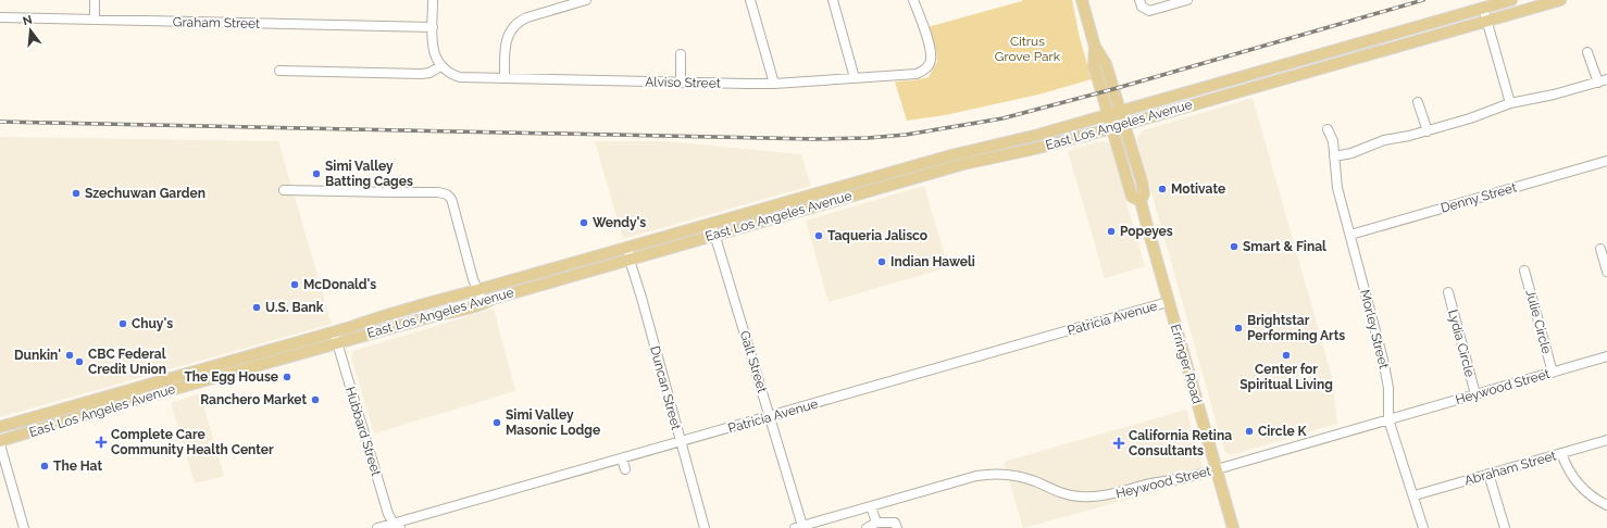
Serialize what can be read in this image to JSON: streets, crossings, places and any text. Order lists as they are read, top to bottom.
{
  "streets": {
    "main road": ["East Los Angeles Avenue", "Erringer Road"],
    "street": [
      "Graham Street",
      "Alviso Street",
      "Denny Street",
      "Patricia Avenue",
      "Julie Circle",
      "Morley Street",
      "Lydia Circle",
      "Galt Street",
      "Heywood Street",
      "Duncan Street",
      "Hubbard Street",
      "Abraham Street"
    ]
  },
  "crossings": [
    ["East Los Angeles Avenue", "Galt Street"],
    ["East Los Angeles Avenue", "Erringer Road"],
    ["East Los Angeles Avenue", "Duncan Street"],
    ["East Los Angeles Avenue", "Hubbard Street"],
    ["Denny Street", "Morley Street"],
    ["Patricia Avenue", "Galt Street"],
    ["Patricia Avenue", "Erringer Road"],
    ["Patricia Avenue", "Duncan Street"],
    ["Patricia Avenue", "Hubbard Street"],
    ["Julie Circle", "Heywood Street"],
    ["Morley Street", "Heywood Street"],
    ["Morley Street", "Abraham Street"],
    ["Lydia Circle", "Heywood Street"],
    ["Galt Street", "Heywood Street"],
    ["Erringer Road", "Heywood Street"]
  ],
  "parks": ["Citrus Grove Park"],
  "places": {
    "other": [
      "Simi Valley Batting Cages",
      "Motivate",
      "Szechuwan Garden",
      "Wendy's",
      "Popeyes",
      "Taqueria Jalisco",
      "Smart & Final",
      "Indian Haweli",
      "McDonald's",
      "U.S. Bank",
      "Chuy's",
      "Brightstar Performing Arts",
      "Dunkin'",
      "Center for Spiritual Living",
      "CBC Federal Credit Union",
      "The Egg House",
      "Ranchero Market",
      "Simi Valley Masonic Lodge",
      "Circle K",
      "The Hat"
    ],
    "health": ["Complete Care Community Health Center", "California Retina Consultants"]
  },
  "north": "top"
}
